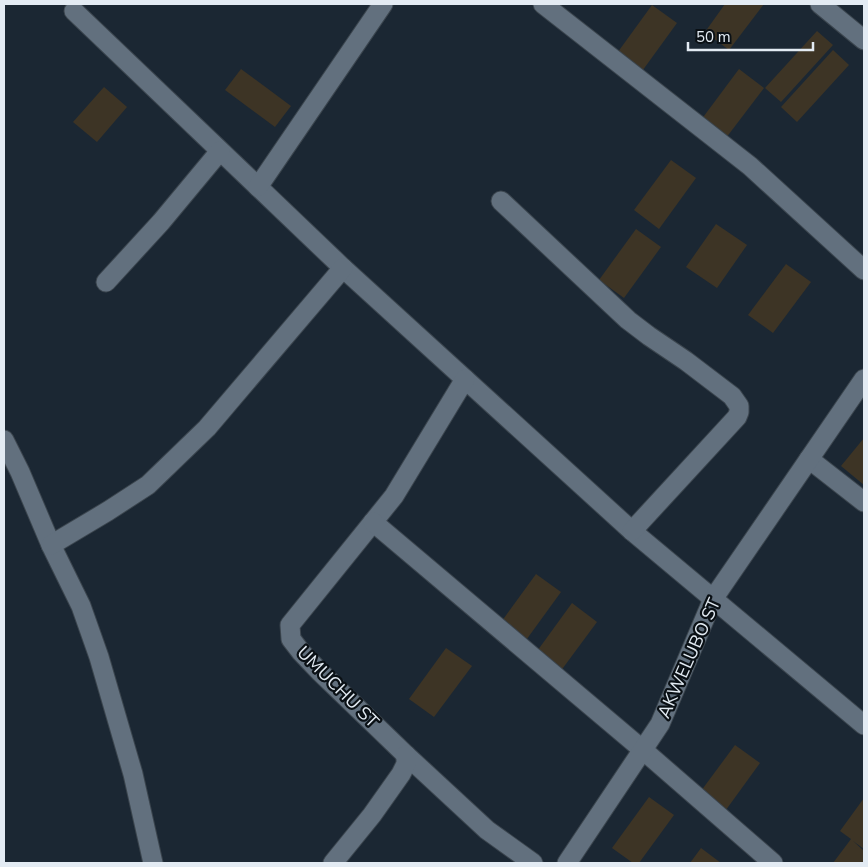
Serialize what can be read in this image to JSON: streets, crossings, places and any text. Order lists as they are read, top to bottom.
{
  "streets": {
    "street": ["AKWELUBO ST", "UMUCHU ST"]
  },
  "scale_bar": "50 m"
}
